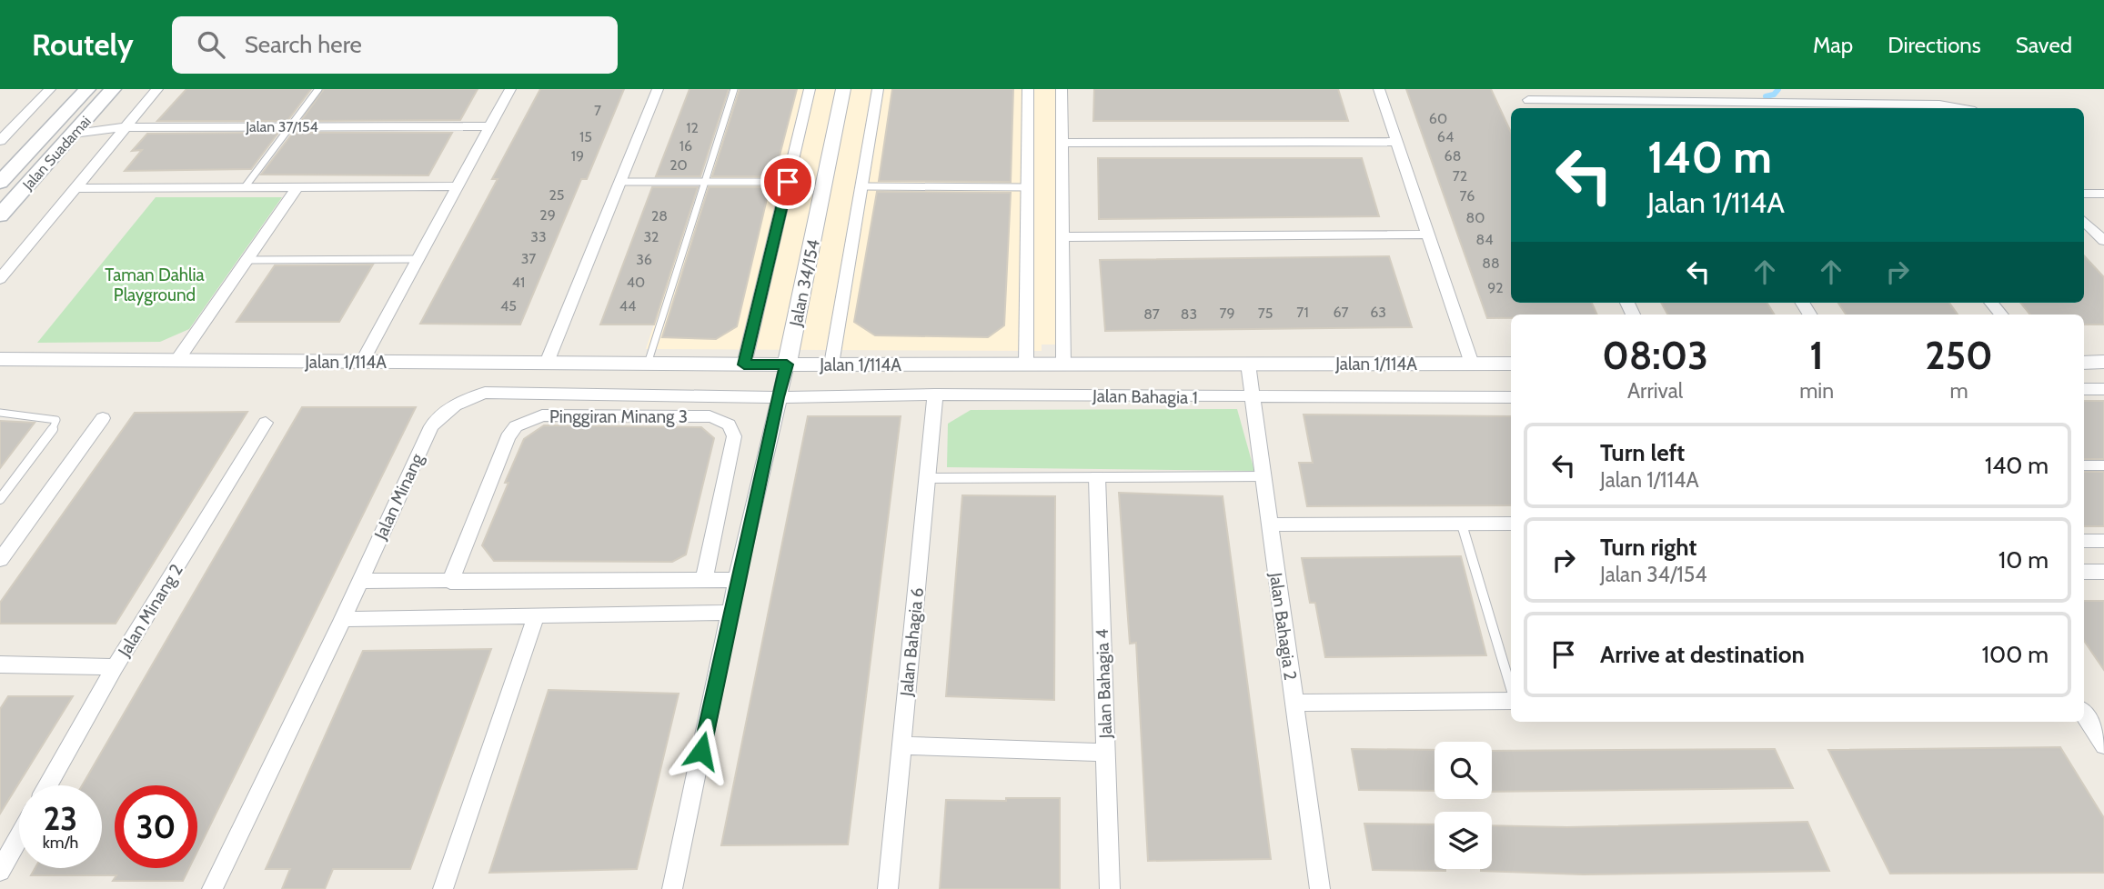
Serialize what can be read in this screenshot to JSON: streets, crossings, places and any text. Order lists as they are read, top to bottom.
{
  "streets": {
    "main road": ["Jalan Suadamai"],
    "street": [
      "Jalan 37/154",
      "Jalan 34/154",
      "Jalan 1/114A",
      "Jalan Bahagia 1",
      "Pinggiran Minang 3",
      "Jalan Minang",
      "Jalan Minang 2",
      "Jalan Bahagia 2",
      "Jalan Bahagia 6",
      "Jalan Bahagia 4"
    ]
  },
  "crossings": [
    ["Jalan 37/154", "Jalan Suadamai"],
    ["Jalan 34/154", "Jalan 1/114A"],
    ["Jalan 1/114A", "Jalan Bahagia 2"],
    ["Jalan Bahagia 1", "Jalan Minang"],
    ["Jalan Bahagia 1", "Jalan Bahagia 2"],
    ["Jalan Bahagia 1", "Jalan Bahagia 6"]
  ],
  "parks": ["Taman Dahlia Playground"],
  "house_numbers": [
    "7",
    "60",
    "12",
    "15",
    "64",
    "16",
    "19",
    "68",
    "20",
    "72",
    "25",
    "76",
    "29",
    "28",
    "80",
    "33",
    "32",
    "84",
    "37",
    "36",
    "88",
    "41",
    "40",
    "92",
    "45",
    "44",
    "71",
    "67",
    "63",
    "79",
    "75",
    "87",
    "83"
  ],
  "page": {
    "header": "Routely",
    "search": "Search here",
    "nav": ["Map", "Directions", "Saved"],
    "turn": ["140 m", "Jalan 1/114A"],
    "eta": [
      "08:03",
      "Arrival",
      "1",
      "min",
      "250",
      "m"
    ],
    "list": [
      {
        "name": "Turn left",
        "note": "Jalan 1/114A",
        "value": "140 m"
      },
      {
        "name": "Turn right",
        "note": "Jalan 34/154",
        "value": "10 m"
      },
      {
        "name": "Arrive at destination",
        "value": "100 m"
      }
    ],
    "speed": "23 km/h",
    "limit": "30"
  }
}
